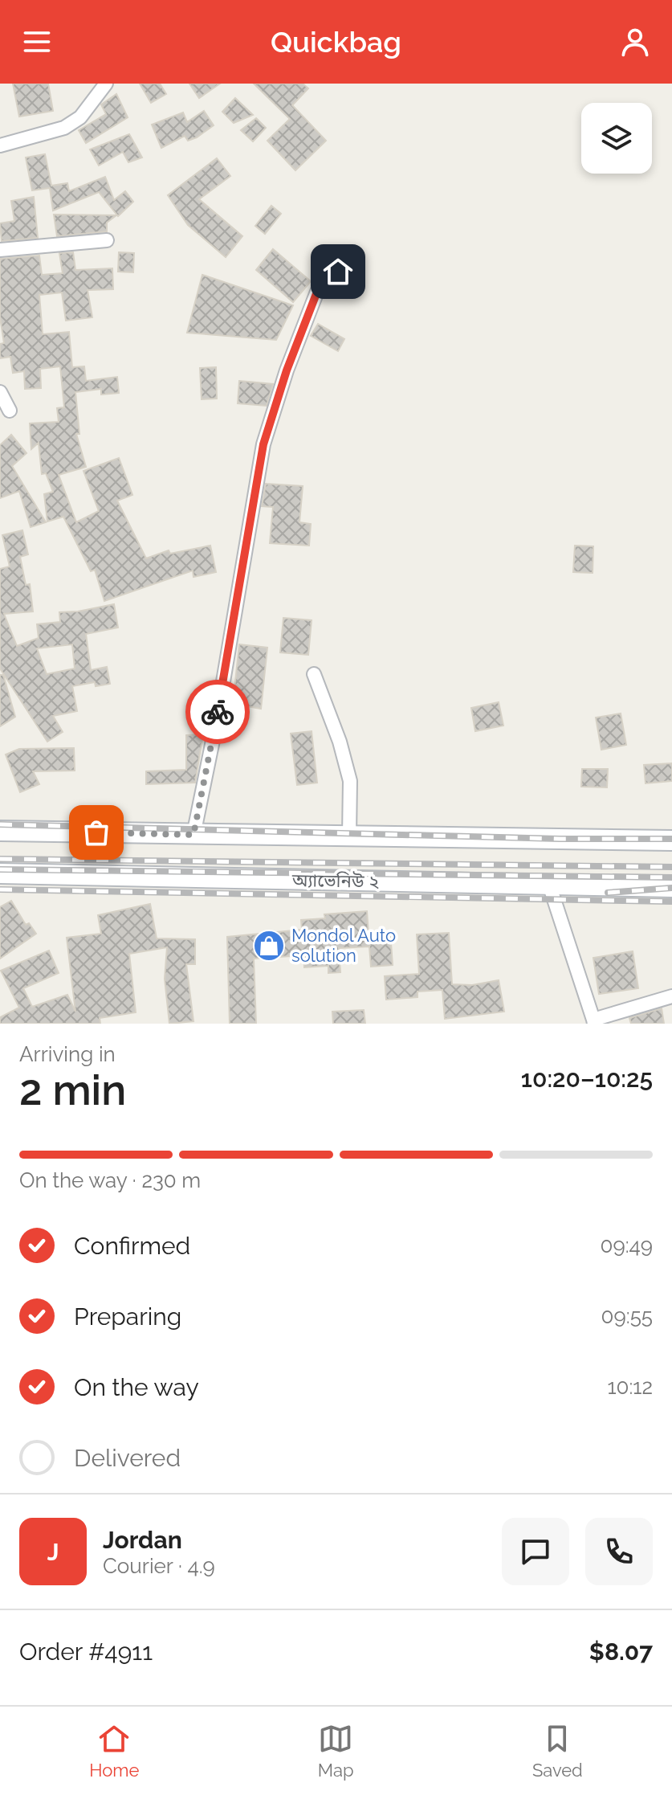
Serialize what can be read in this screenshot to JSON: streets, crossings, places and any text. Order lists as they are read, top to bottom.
{
  "streets": {
    "main road": ["অ্যাভেনিউ ২"]
  },
  "places": {
    "shop": ["Mondol Auto solution"]
  },
  "page": {
    "header": "Quickbag",
    "heading": ["2 min", "Arriving in", "10:20–10:25"],
    "panel": [
      "Jordan",
      "Courier · 4.9",
      "Order #4911",
      "$8.07"
    ],
    "bar": "On the way · 230 m",
    "list": [
      ["Confirmed", "09:49"],
      ["Preparing", "09:55"],
      ["On the way", "10:12"],
      "Delivered"
    ],
    "round": "J",
    "tabs": ["Home", "Map", "Saved"]
  }
}
